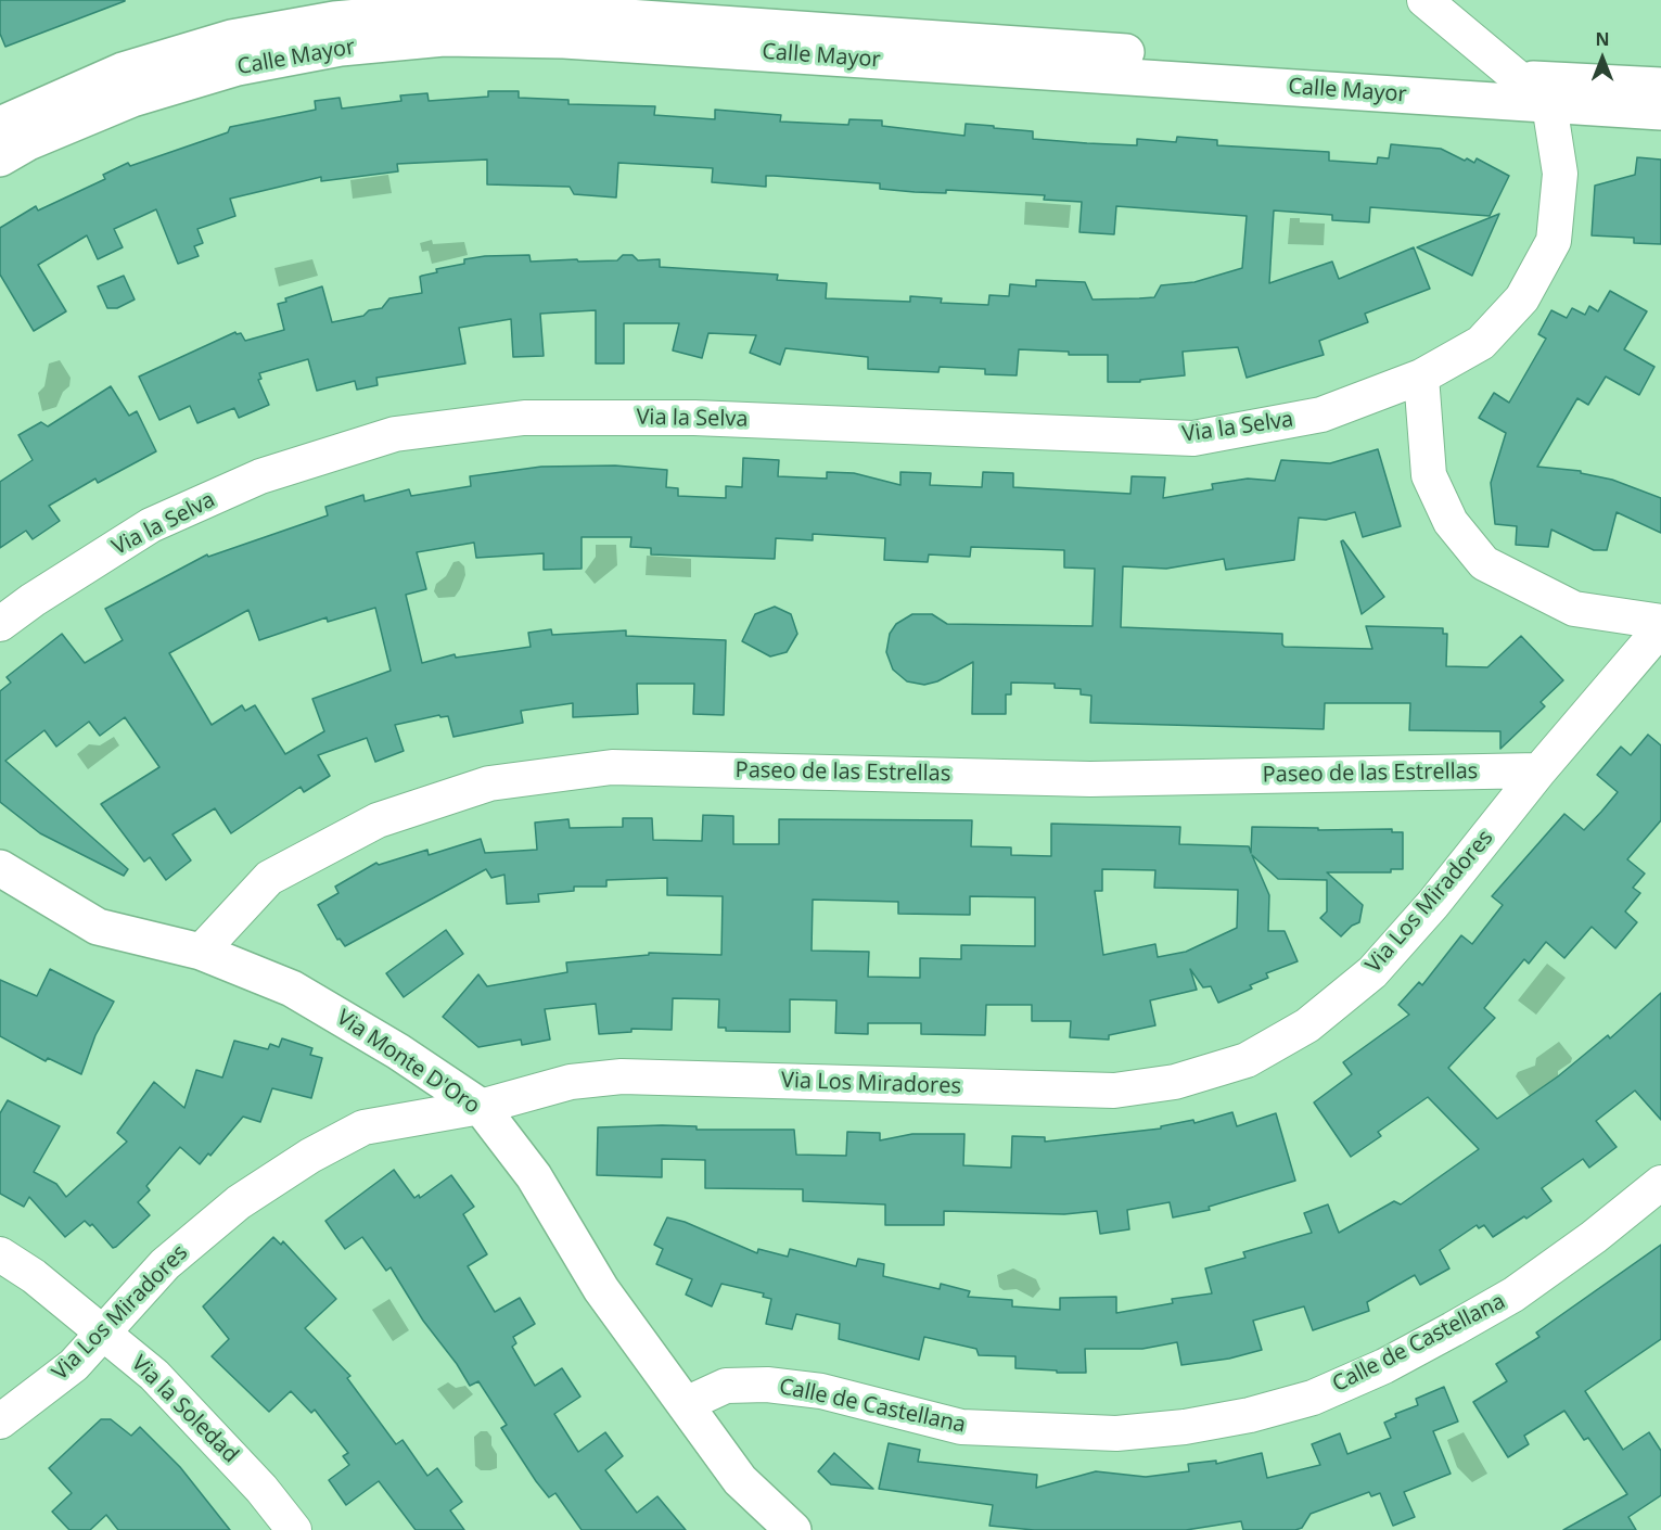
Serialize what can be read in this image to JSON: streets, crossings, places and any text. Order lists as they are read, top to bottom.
{
  "streets": {
    "street": [
      "Calle Mayor",
      "Via la Selva",
      "Paseo de las Estrellas",
      "Via Los Miradores",
      "Via Monte D'Oro",
      "Calle de Castellana",
      "Via la Soledad"
    ]
  },
  "crossings": [
    ["Calle Mayor", "Via la Selva"],
    ["Paseo de las Estrellas", "Via Los Miradores"],
    ["Paseo de las Estrellas", "Via Monte D'Oro"],
    ["Via Los Miradores", "Via Monte D'Oro"],
    ["Via Los Miradores", "Via la Soledad"],
    ["Via Monte D'Oro", "Calle de Castellana"]
  ],
  "north": "top"
}
